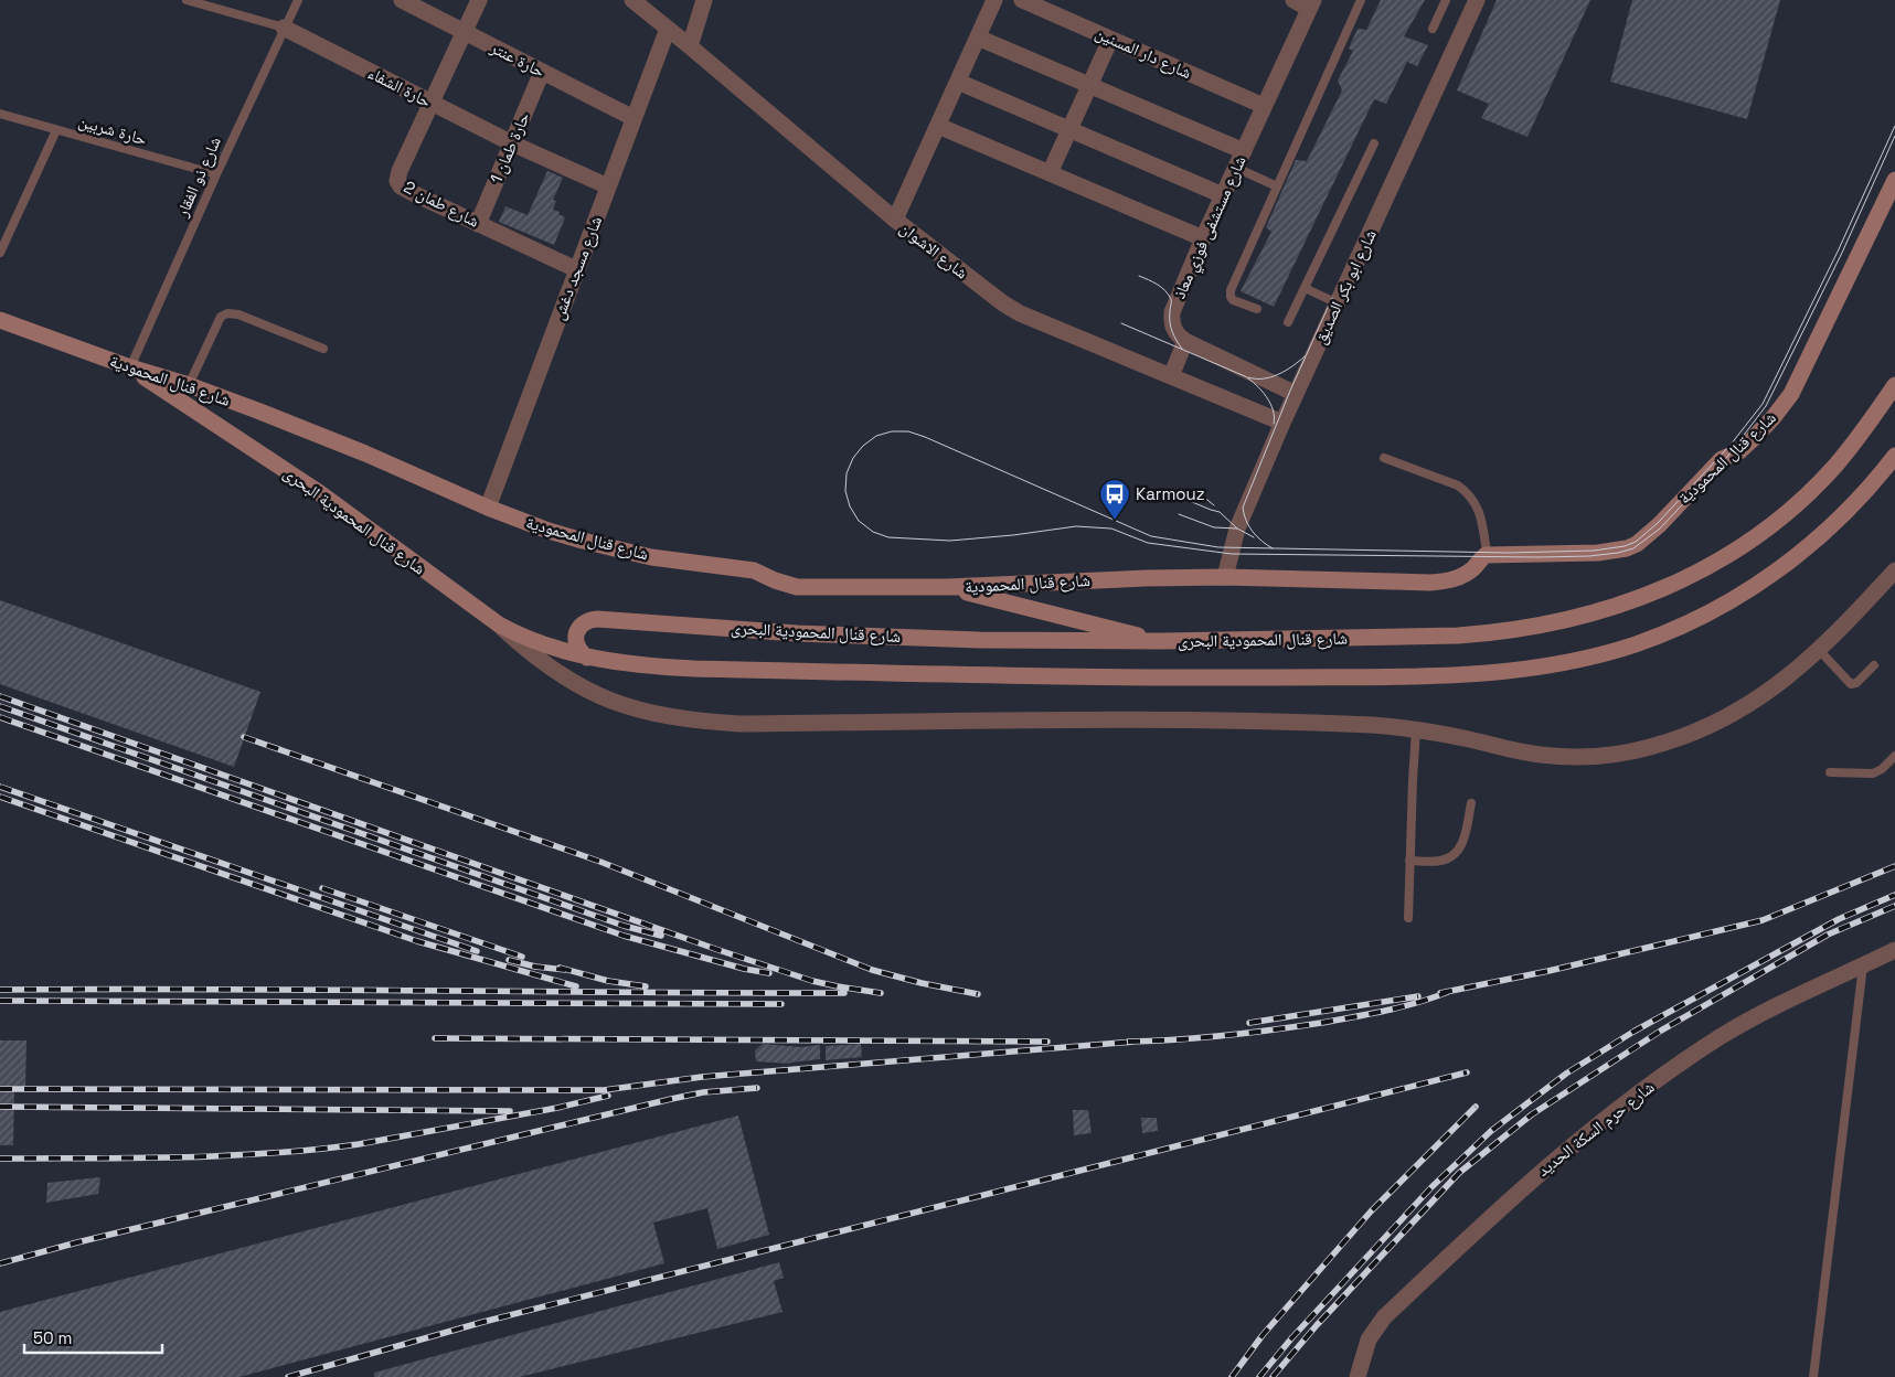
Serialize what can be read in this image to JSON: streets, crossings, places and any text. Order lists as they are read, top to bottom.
{
  "streets": {
    "main road": ["شارع قنال المحمودية", "شارع قنال المحمودية البحرى"],
    "street": [
      "شارع دار المسنين",
      "حارة عنتر",
      "حارة الشفاء",
      "حارة طمان 1",
      "شارع طمان 2",
      "شارع مستشفى فوزي معاذ",
      "شارع الاشوان",
      "شارع مسجد دغش",
      "شارع ابو بكر الصديق",
      "شارع حرم السكة الحديد"
    ],
    "lane": ["حارة شربين", "شارع ذو الفقار"]
  },
  "crossings": [
    ["شارع دار المسنين", "شارع مستشفى فوزي معاذ"],
    ["حارة عنتر", "حارة طمان 1"],
    ["حارة عنتر", "شارع طمان 2"],
    ["حارة عنتر", "شارع مسجد دغش"],
    ["حارة الشفاء", "حارة طمان 1"],
    ["حارة الشفاء", "شارع ذو الفقار"],
    ["حارة الشفاء", "شارع طمان 2"],
    ["حارة الشفاء", "شارع مسجد دغش"],
    ["حارة شربين", "شارع ذو الفقار"],
    ["حارة طمان 1", "شارع طمان 2"],
    ["شارع ذو الفقار", "شارع قنال المحمودية"],
    ["شارع ذو الفقار", "شارع قنال المحمودية البحرى"],
    ["شارع طمان 2", "شارع مسجد دغش"],
    ["شارع الاشوان", "شارع مسجد دغش"],
    ["شارع الاشوان", "شارع ابو بكر الصديق"],
    ["شارع مسجد دغش", "شارع قنال المحمودية"],
    ["شارع ابو بكر الصديق", "شارع قنال المحمودية"],
    ["شارع قنال المحمودية", "شارع قنال المحمودية البحرى"]
  ],
  "places": {
    "bus stop": ["Karmouz"]
  },
  "scale_bar": "50 m"
}
